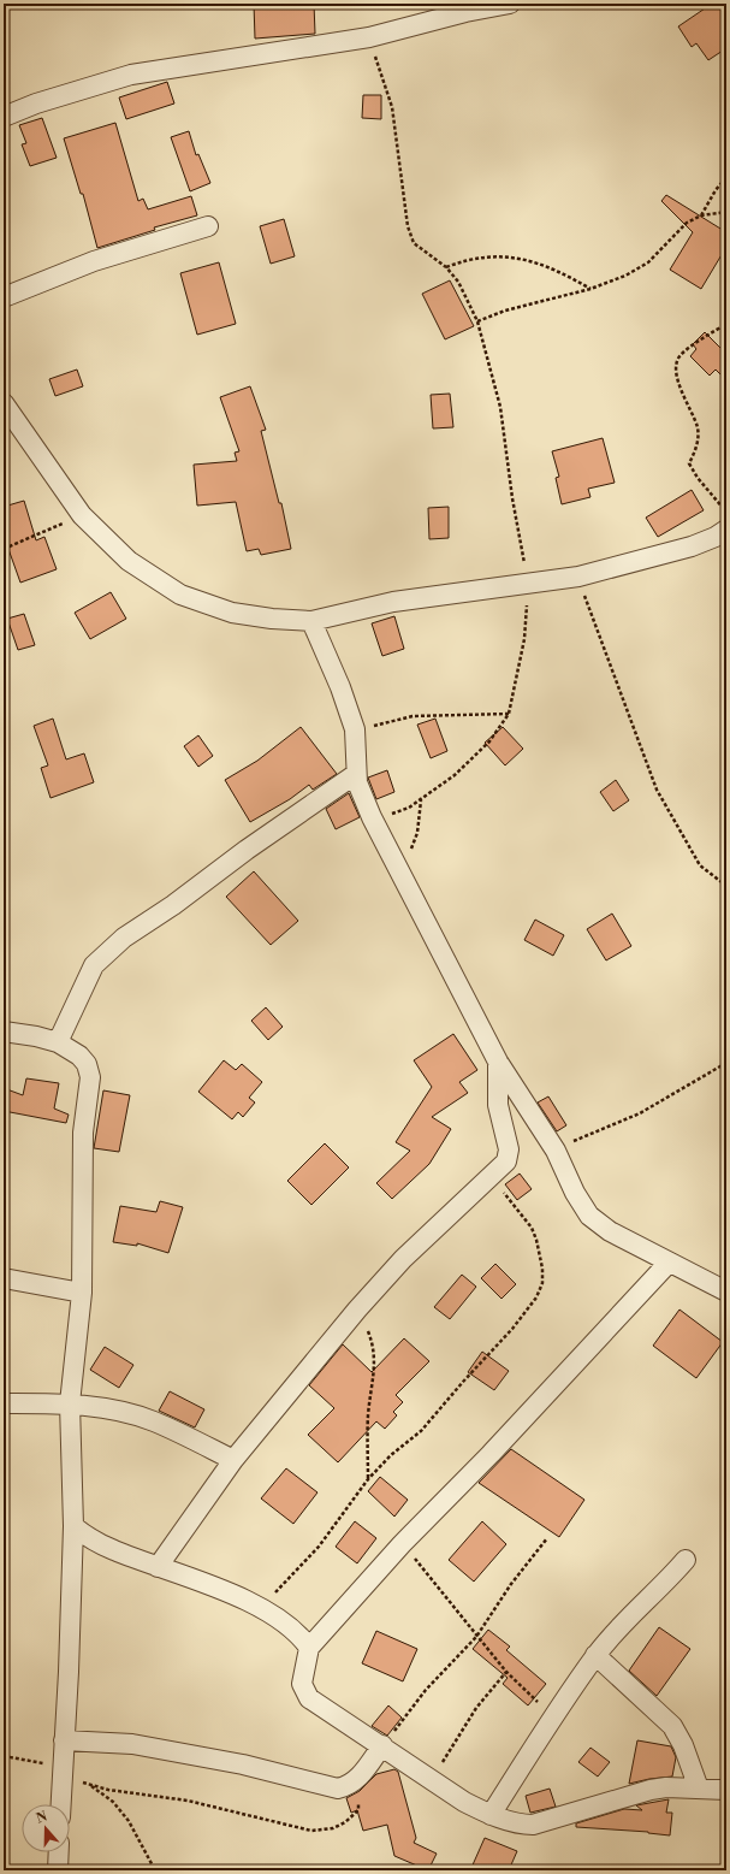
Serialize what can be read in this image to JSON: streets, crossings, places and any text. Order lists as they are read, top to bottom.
{
  "north": "top"
}
